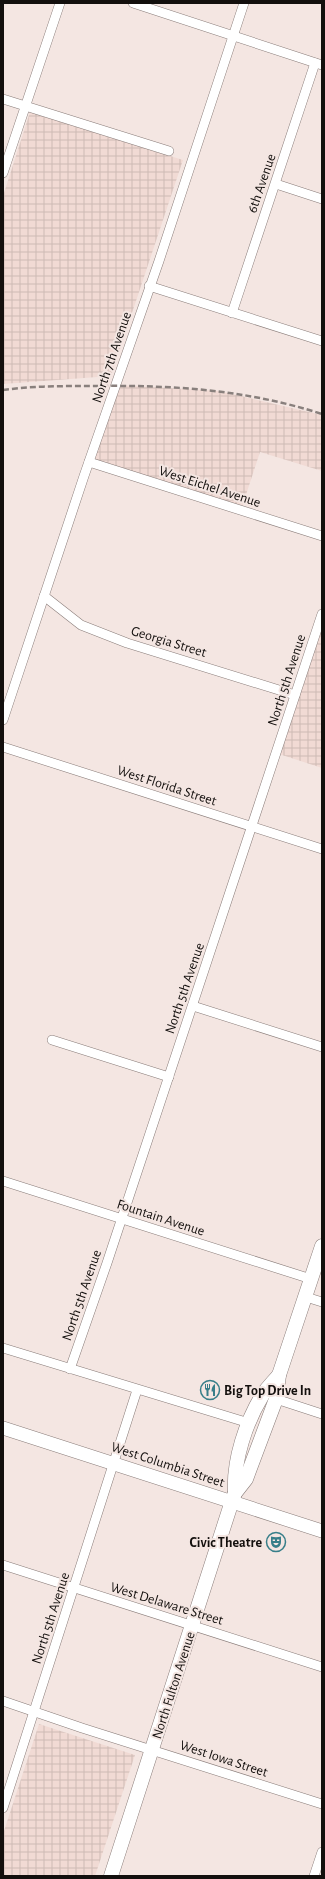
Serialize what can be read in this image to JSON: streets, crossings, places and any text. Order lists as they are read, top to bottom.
{
  "streets": {
    "main road": ["West Columbia Street", "North Fulton Avenue"],
    "street": [
      "6th Avenue",
      "North 7th Avenue",
      "West Eichel Avenue",
      "Georgia Street",
      "North 5th Avenue",
      "West Florida Street",
      "Fountain Avenue",
      "West Delaware Street",
      "West Iowa Street"
    ]
  },
  "crossings": [
    ["North 7th Avenue", "West Eichel Avenue"],
    ["North 7th Avenue", "Georgia Street"],
    ["Georgia Street", "North 5th Avenue"],
    ["North 5th Avenue", "West Florida Street"],
    ["North 5th Avenue", "Fountain Avenue"],
    ["North 5th Avenue", "West Columbia Street"],
    ["North 5th Avenue", "West Delaware Street"],
    ["North 5th Avenue", "West Iowa Street"],
    ["Fountain Avenue", "North Fulton Avenue"],
    ["West Columbia Street", "North Fulton Avenue"],
    ["West Delaware Street", "North Fulton Avenue"],
    ["North Fulton Avenue", "West Iowa Street"]
  ],
  "places": {
    "restaurant": ["Big Top Drive In"],
    "theatre": ["Civic Theatre"]
  }
}
